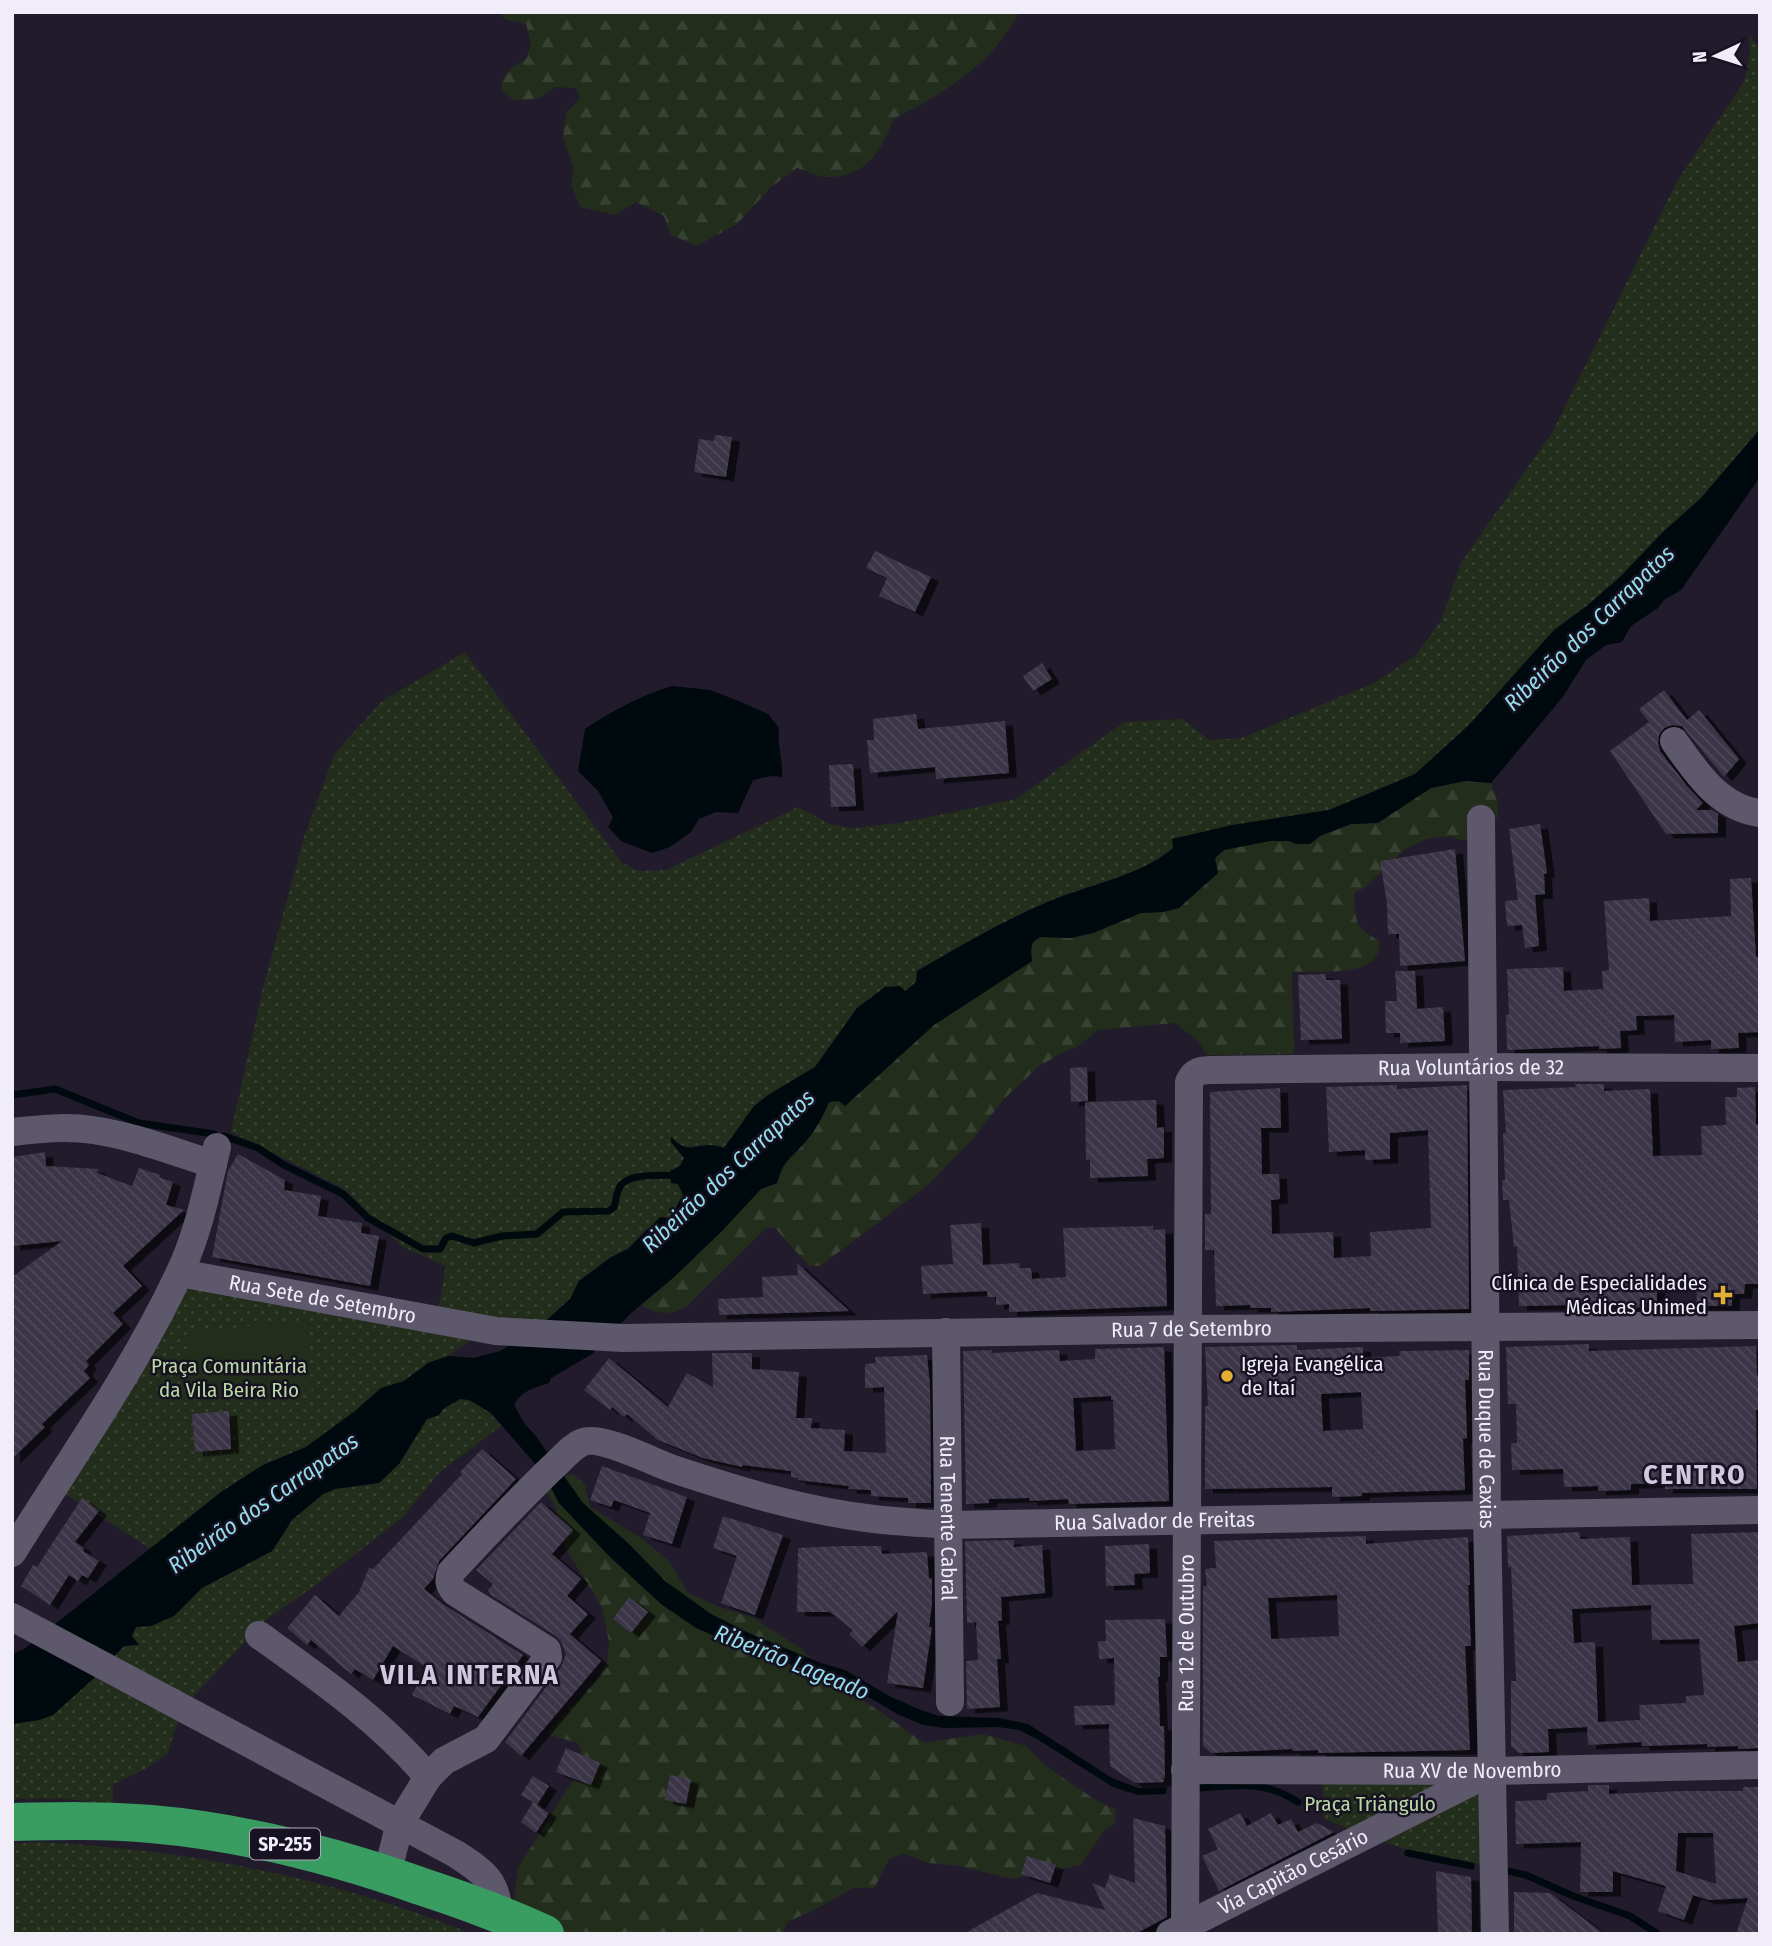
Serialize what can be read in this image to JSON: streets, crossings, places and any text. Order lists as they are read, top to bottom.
{
  "streets": {
    "highway": ["SP-255"],
    "street": [
      "Rua Voluntários de 32",
      "Rua Sete de Setembro",
      "Rua 7 de Setembro",
      "Rua Duque de Caxias",
      "Rua Tenente Cabral",
      "Rua Salvador de Freitas",
      "Rua 12 de Outubro",
      "Rua XV de Novembro",
      "Via Capitão Cesário"
    ]
  },
  "crossings": [
    ["Rua Voluntários de 32", "Rua Duque de Caxias"],
    ["Rua Voluntários de 32", "Rua 12 de Outubro"],
    ["Rua Sete de Setembro", "Rua 7 de Setembro"],
    ["Rua 7 de Setembro", "Rua Duque de Caxias"],
    ["Rua 7 de Setembro", "Rua Tenente Cabral"],
    ["Rua 7 de Setembro", "Rua 12 de Outubro"],
    ["Rua Duque de Caxias", "Rua Salvador de Freitas"],
    ["Rua Duque de Caxias", "Rua XV de Novembro"],
    ["Rua Duque de Caxias", "Via Capitão Cesário"],
    ["Rua Tenente Cabral", "Rua Salvador de Freitas"],
    ["Rua Salvador de Freitas", "Rua 12 de Outubro"],
    ["Rua 12 de Outubro", "Rua XV de Novembro"],
    ["Rua 12 de Outubro", "Via Capitão Cesário"],
    ["Rua XV de Novembro", "Via Capitão Cesário"]
  ],
  "districts": ["CENTRO", "VILA INTERNA"],
  "water": ["Ribeirão dos Carrapatos", "Ribeirão Lageado"],
  "parks": ["Praça Comunitária da Vila Beira Rio", "Praça Triângulo"],
  "places": {
    "health": ["Clínica de Especialidades Médicas Unimed"],
    "other": ["Igreja Evangélica de Itaí"]
  },
  "north": "left"
}
